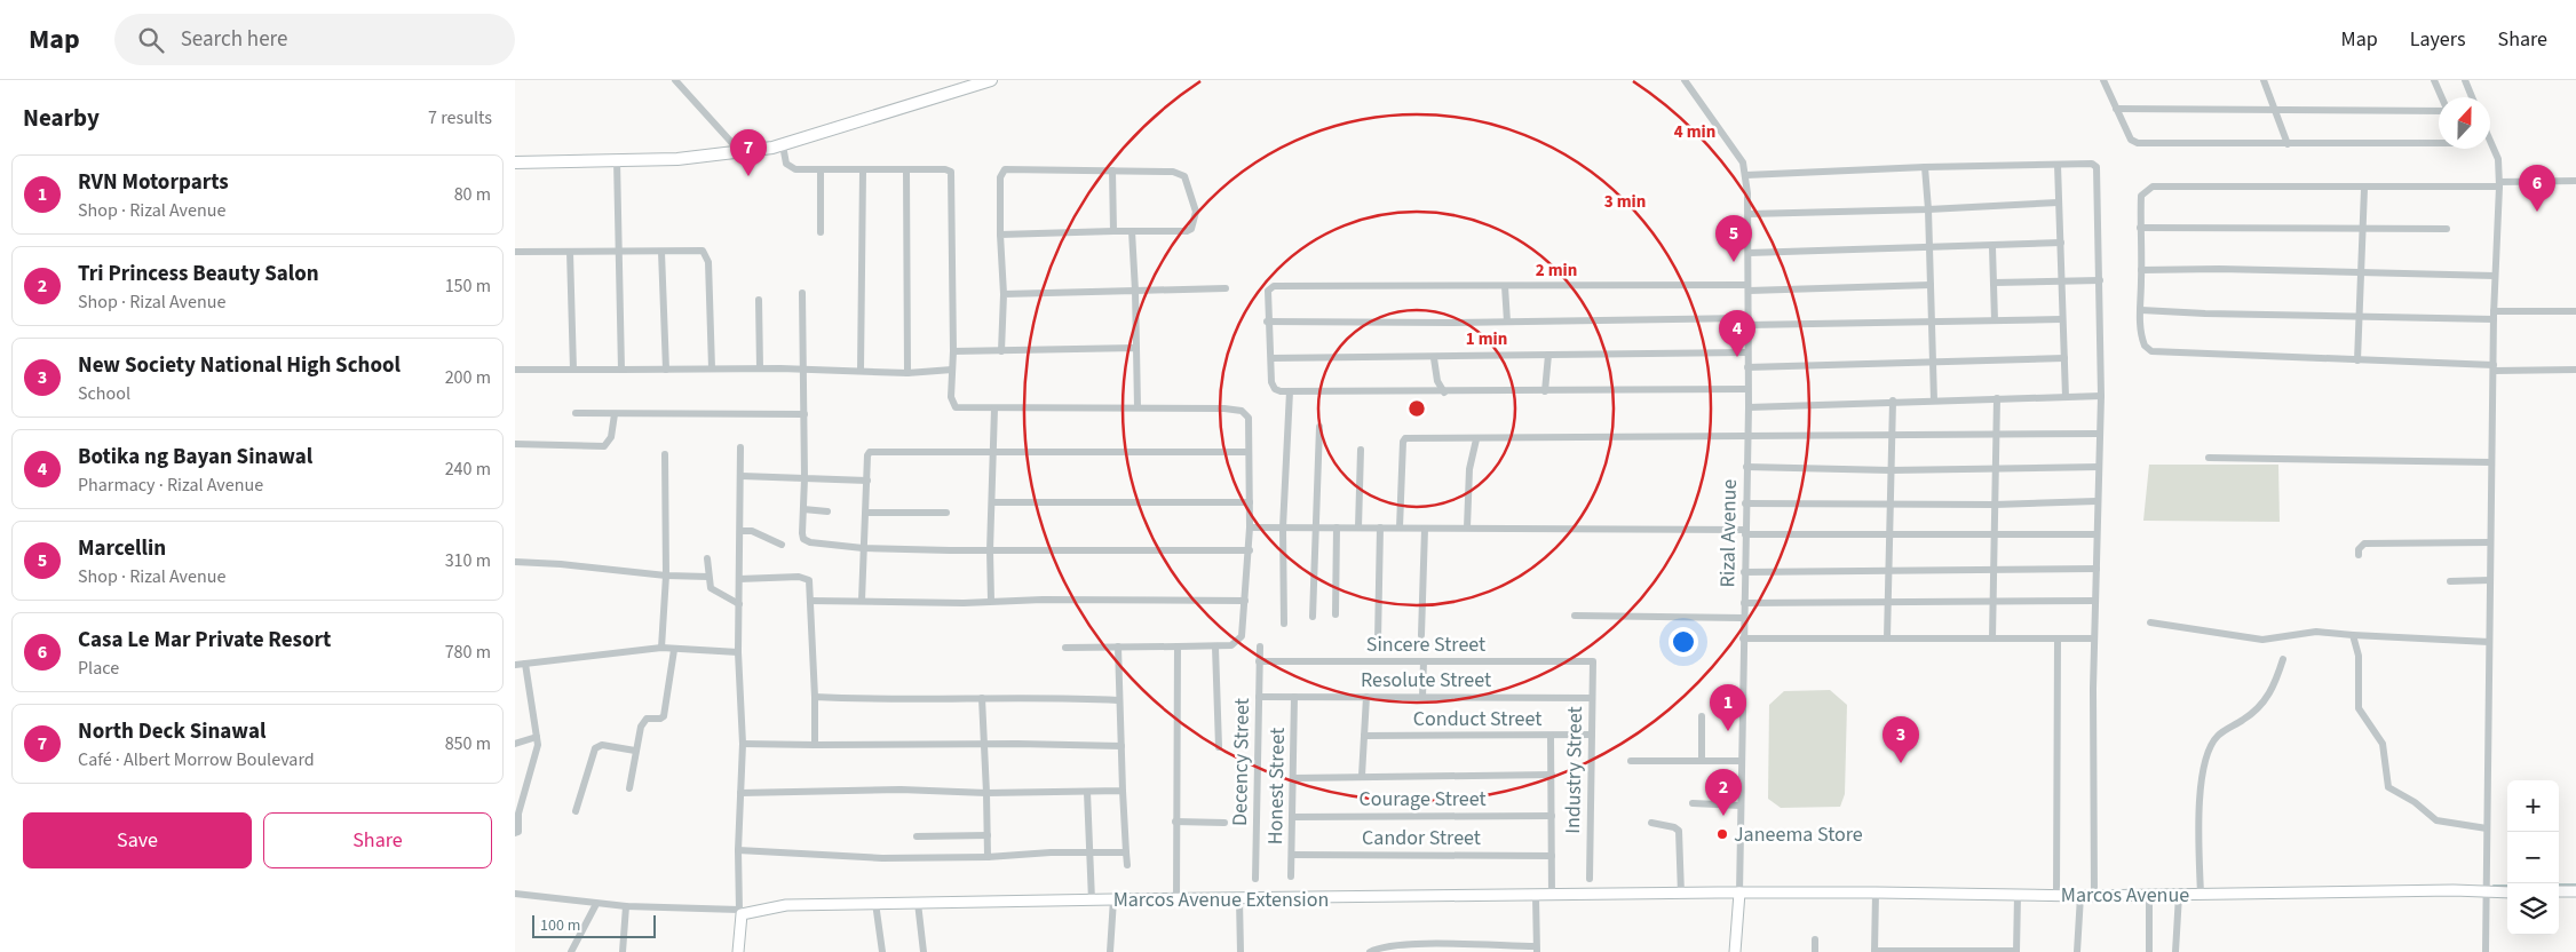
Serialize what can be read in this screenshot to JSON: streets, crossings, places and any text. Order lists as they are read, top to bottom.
{
  "streets": {
    "street": [
      "Rizal Avenue",
      "Sincere Street",
      "Resolute Street",
      "Conduct Street",
      "Decency Street",
      "Industry Street",
      "Honest Street",
      "Courage Street",
      "Candor Street",
      "Marcos Avenue",
      "Marcos Avenue Extension"
    ]
  },
  "crossings": [
    ["Rizal Avenue", "Marcos Avenue"],
    ["Rizal Avenue", "Marcos Avenue Extension"],
    ["Sincere Street", "Decency Street"],
    ["Sincere Street", "Industry Street"],
    ["Resolute Street", "Decency Street"],
    ["Resolute Street", "Industry Street"],
    ["Resolute Street", "Honest Street"],
    ["Conduct Street", "Industry Street"],
    ["Honest Street", "Courage Street"],
    ["Honest Street", "Candor Street"],
    ["Marcos Avenue", "Marcos Avenue Extension"]
  ],
  "places": ["Janeema Store"],
  "scale_bar": "100 m",
  "north": "top",
  "page": {
    "header": "Map",
    "search": "Search here",
    "nav": ["Map", "Layers", "Share"],
    "heading": ["Nearby", "7 results"],
    "pins": [
      "7",
      "6",
      "5",
      "4",
      "1",
      "3",
      "2"
    ],
    "list": [
      {
        "mark": "1",
        "name": "RVN Motorparts",
        "note": "Shop · Rizal Avenue",
        "value": "80 m"
      },
      {
        "mark": "2",
        "name": "Tri Princess Beauty Salon",
        "note": "Shop · Rizal Avenue",
        "value": "150 m"
      },
      {
        "mark": "3",
        "name": "New Society National High School",
        "note": "School",
        "value": "200 m"
      },
      {
        "mark": "4",
        "name": "Botika ng Bayan Sinawal",
        "note": "Pharmacy · Rizal Avenue",
        "value": "240 m"
      },
      {
        "mark": "5",
        "name": "Marcellin",
        "note": "Shop · Rizal Avenue",
        "value": "310 m"
      },
      {
        "mark": "6",
        "name": "Casa Le Mar Private Resort",
        "note": "Place",
        "value": "780 m"
      },
      {
        "mark": "7",
        "name": "North Deck Sinawal",
        "note": "Café · Albert Morrow Boulevard",
        "value": "850 m"
      }
    ],
    "map_buttons": ["+", "−"],
    "buttons": ["Save", "Share"],
    "scale": "100 m"
  },
  "rings": [
    "4 min",
    "3 min",
    "2 min",
    "1 min"
  ]
}
